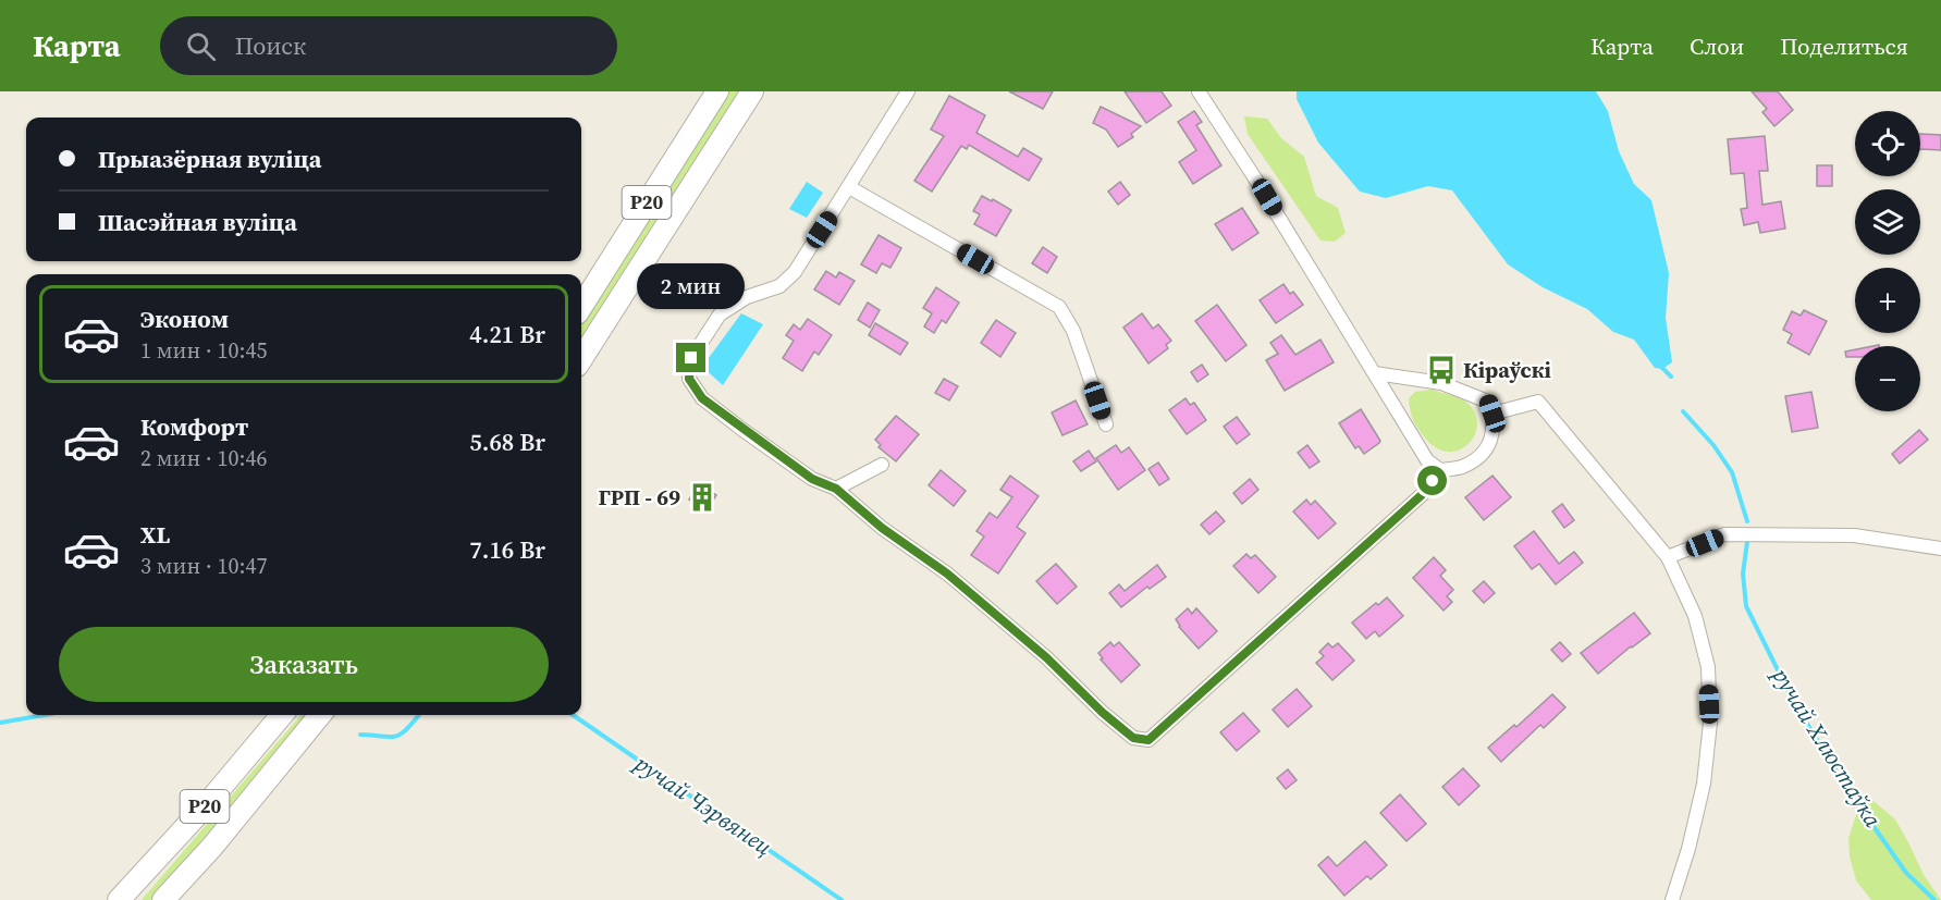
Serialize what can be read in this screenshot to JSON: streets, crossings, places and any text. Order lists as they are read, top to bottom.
{
  "streets": {
    "main road": ["Р20"]
  },
  "water": ["ручай Хлюстаўка", "ручай Чэрвянец"],
  "places": {
    "bus stop": ["Кіраўскі"],
    "building": ["ГРП - 69"]
  },
  "page": {
    "header": "Карта",
    "search": "Поиск",
    "nav": ["Карта", "Слои", "Поделиться"],
    "map_buttons": ["+", "−"],
    "banner": ["Прыазёрная вуліца", "Шасэйная вуліца"],
    "bubble": "2 мин",
    "list": [
      {
        "name": "Эконом",
        "note": "1 мин · 10:45",
        "value": "4.21 Br"
      },
      {
        "name": "Комфорт",
        "note": "2 мин · 10:46",
        "value": "5.68 Br"
      },
      {
        "name": "XL",
        "note": "3 мин · 10:47",
        "value": "7.16 Br"
      }
    ],
    "buttons": "Заказать"
  }
}
